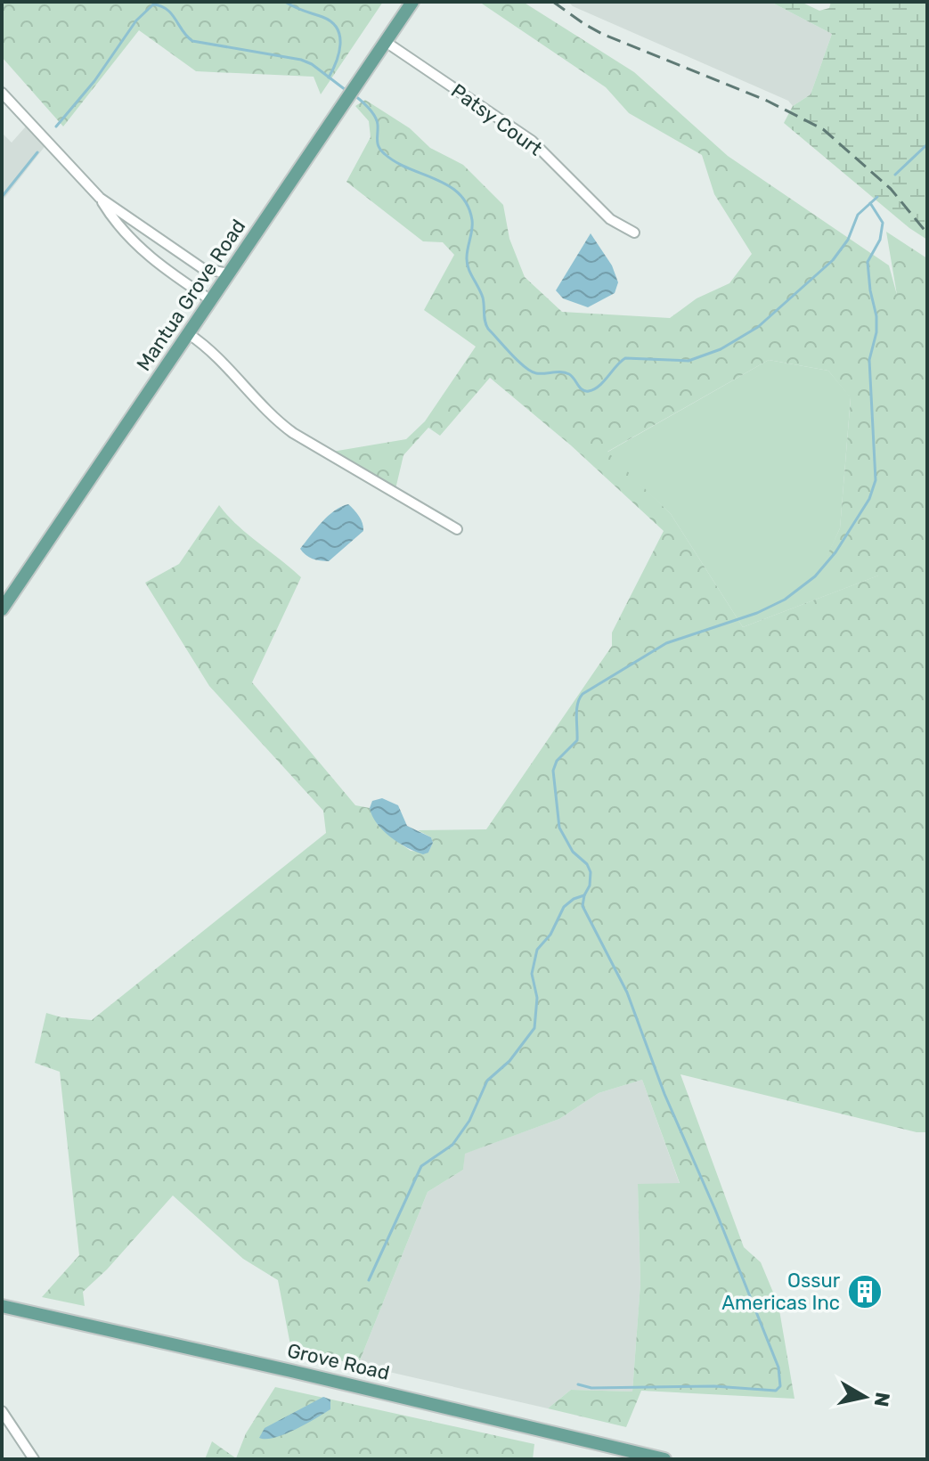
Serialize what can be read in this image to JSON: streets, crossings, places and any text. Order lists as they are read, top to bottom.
{
  "streets": {
    "main road": ["Mantua Grove Road", "Grove Road"],
    "street": ["Patsy Court"]
  },
  "crossings": [
    ["Patsy Court", "Mantua Grove Road"]
  ],
  "places": {
    "building": ["Ossur Americas Inc"]
  },
  "north": "right"
}
